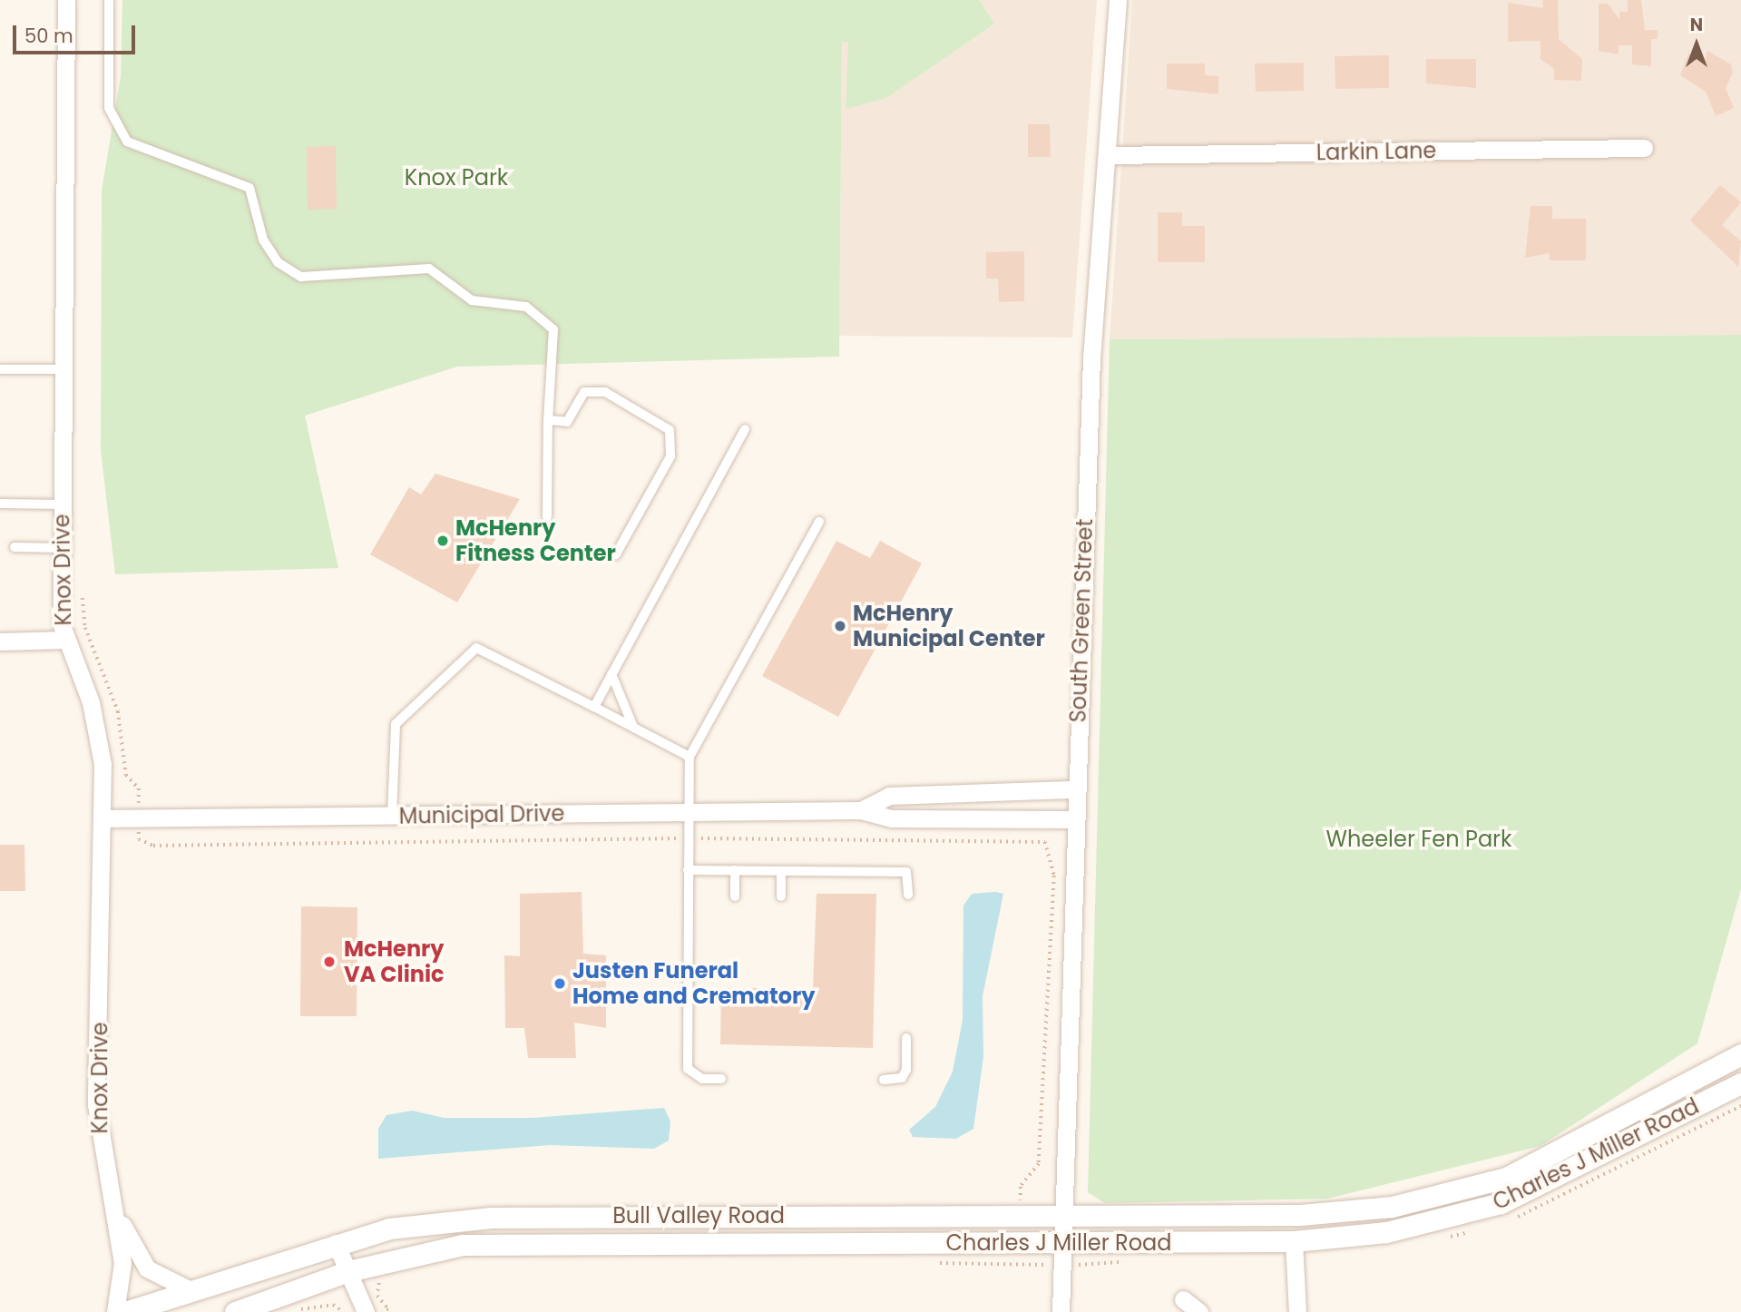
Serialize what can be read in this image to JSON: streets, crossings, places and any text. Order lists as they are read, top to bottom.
{
  "streets": {
    "street": [
      "Larkin Lane",
      "Knox Drive",
      "South Green Street",
      "Municipal Drive",
      "Charles J Miller Road",
      "Bull Valley Road"
    ]
  },
  "crossings": [
    ["Larkin Lane", "South Green Street"],
    ["Knox Drive", "Municipal Drive"],
    ["Knox Drive", "Bull Valley Road"],
    ["South Green Street", "Municipal Drive"],
    ["South Green Street", "Charles J Miller Road"],
    ["South Green Street", "Bull Valley Road"],
    ["Charles J Miller Road", "Bull Valley Road"]
  ],
  "parks": ["Knox Park", "Wheeler Fen Park"],
  "places": [
    "McHenry Fitness Center",
    "McHenry Municipal Center",
    "McHenry VA Clinic",
    "Justen Funeral Home and Crematory"
  ],
  "scale_bar": "50 m",
  "north": "top"
}
